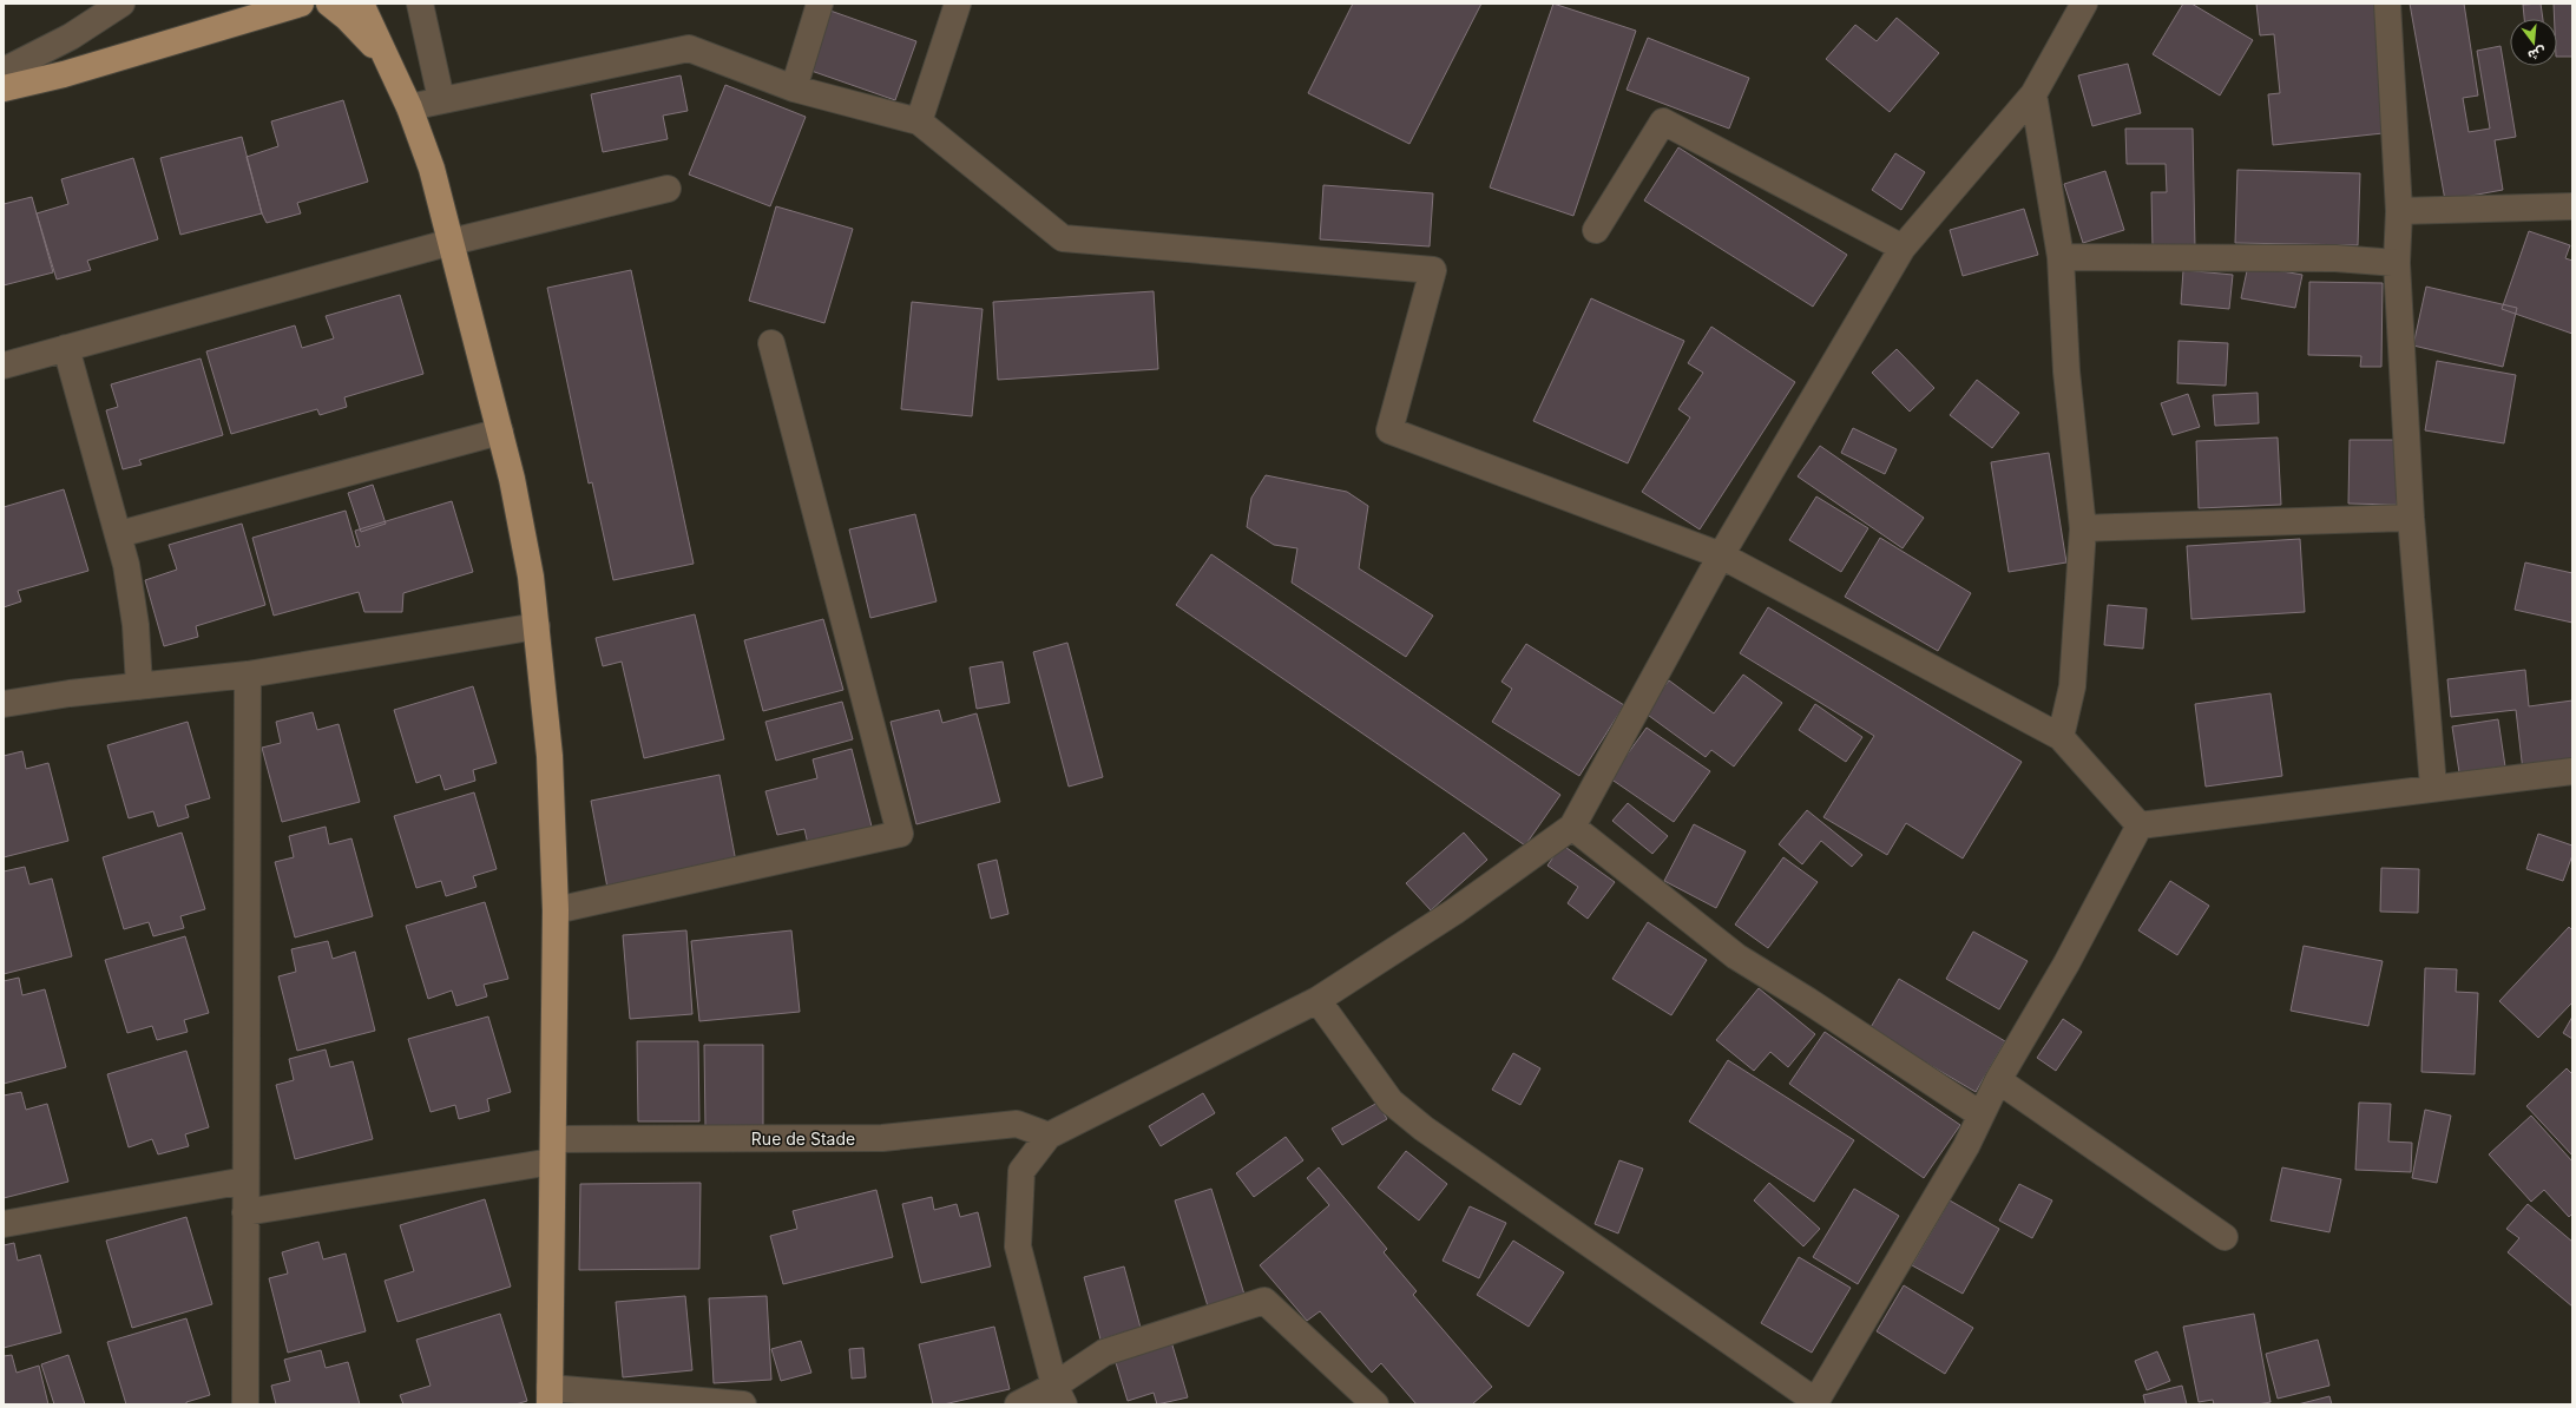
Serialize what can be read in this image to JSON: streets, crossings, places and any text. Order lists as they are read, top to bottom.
{
  "streets": {
    "street": ["Rue de Stade"]
  },
  "north": "bottom"
}
